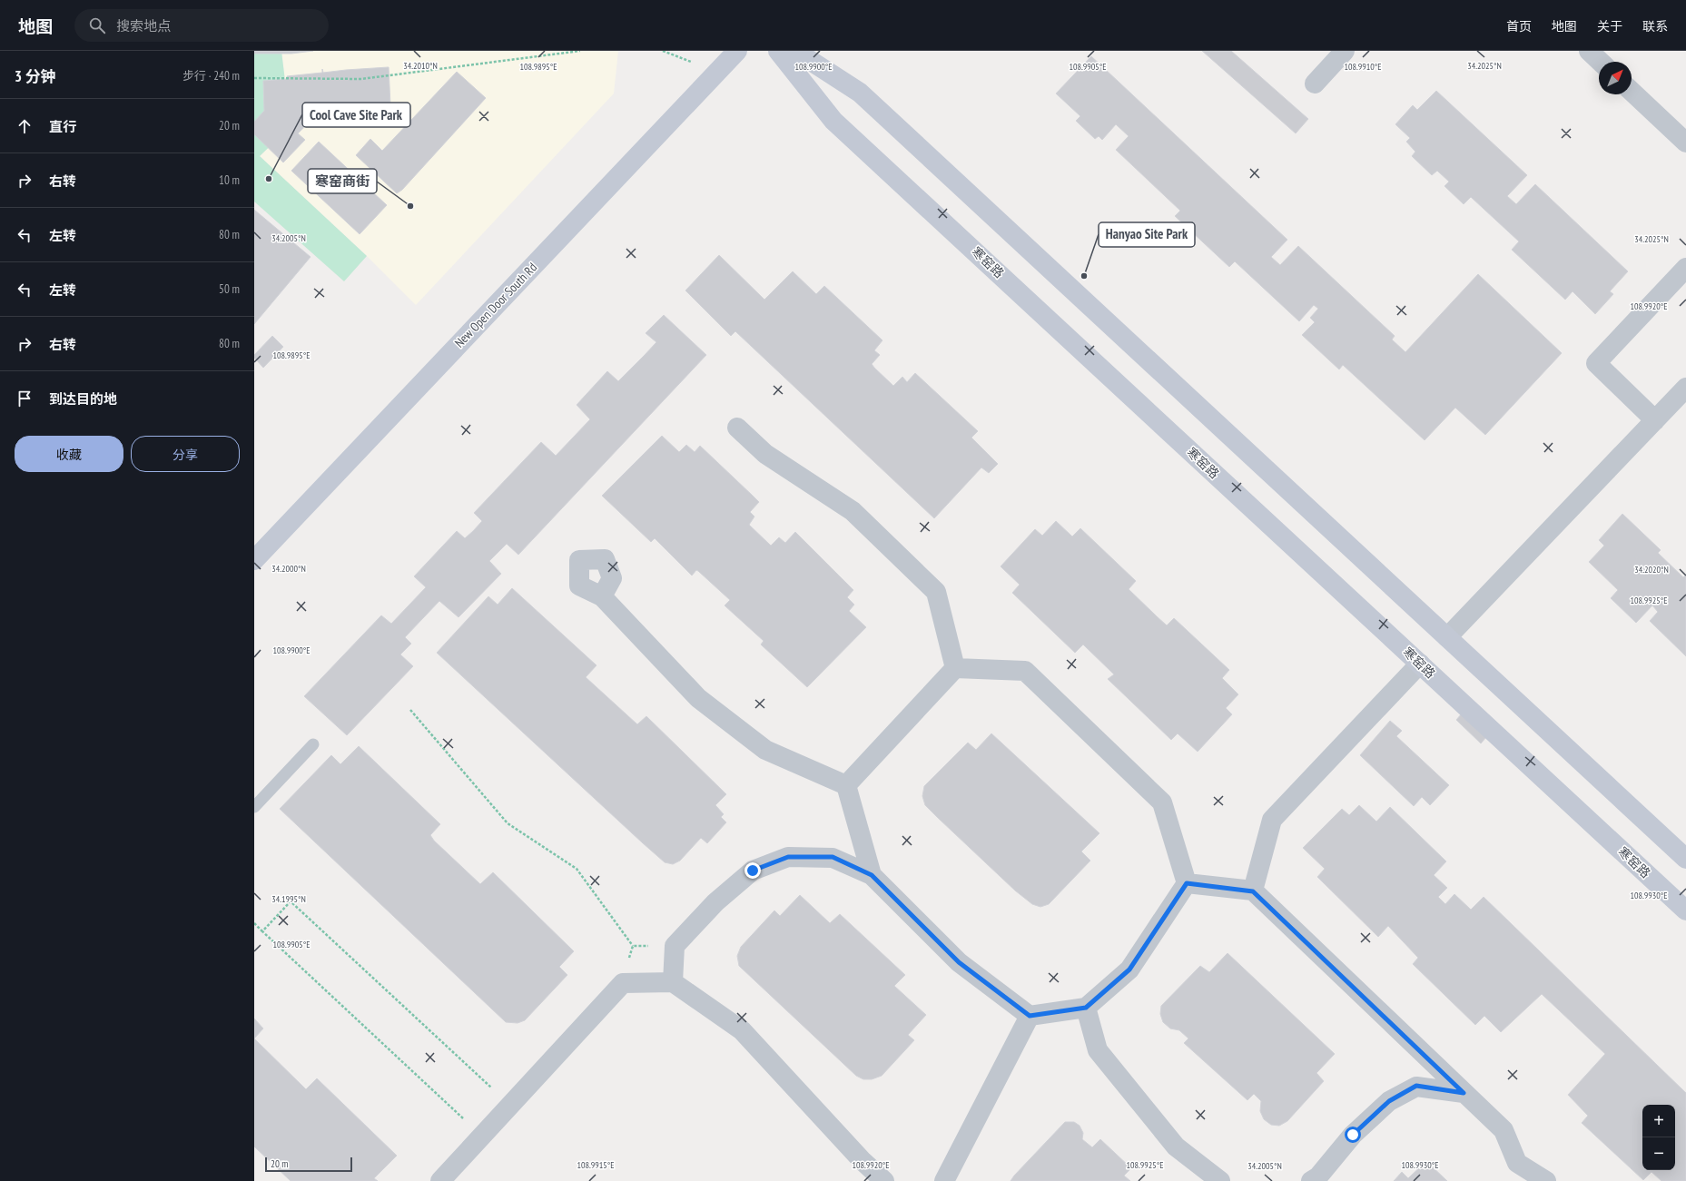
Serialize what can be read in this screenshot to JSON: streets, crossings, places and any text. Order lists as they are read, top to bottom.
{
  "streets": {
    "street": ["寒窑路", "New Open Door South Rd"]
  },
  "places": ["Cool Cave Site Park", "寒窑商街", "Hanyao Site Park"],
  "scale_bar": "20 m",
  "north": "top right",
  "page": {
    "header": "地图",
    "search": "搜索地点",
    "nav": [
      "首页",
      "地图",
      "关于",
      "联系"
    ],
    "heading": ["3 分钟", "步行 · 240 m"],
    "list": [
      ["直行", "20 m"],
      ["右转", "10 m"],
      ["左转", "80 m"],
      ["左转", "50 m"],
      ["右转", "80 m"],
      "到达目的地"
    ],
    "buttons": ["收藏", "分享"],
    "map_buttons": ["+", "−"],
    "scale": "20 m"
  },
  "coordinates": [
    "34.2025°N",
    "34.2010°N",
    "108.9895°E",
    "108.9900°E",
    "108.9905°E",
    "108.9910°E",
    "34.2005°N",
    "108.9920°E",
    "34.2000°N",
    "34.2020°N",
    "108.9925°E",
    "108.9930°E",
    "34.1995°N",
    "108.9915°E"
  ]
}
